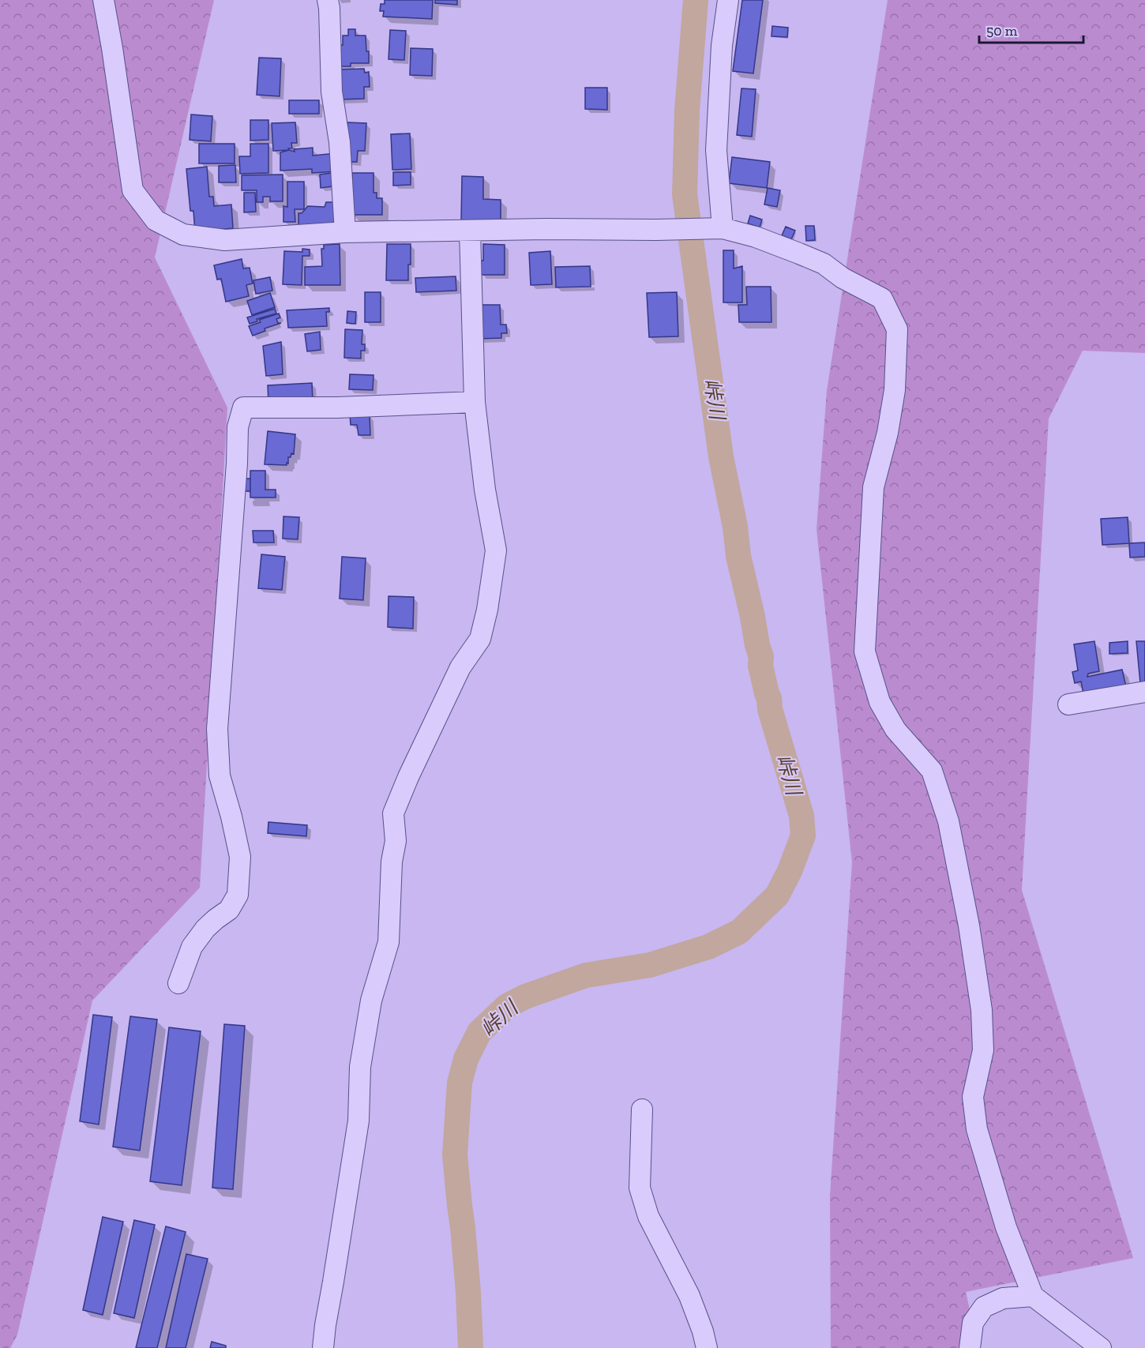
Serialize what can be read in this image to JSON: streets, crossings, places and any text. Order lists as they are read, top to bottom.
{
  "water": ["峠川"],
  "scale_bar": "50 m"
}
